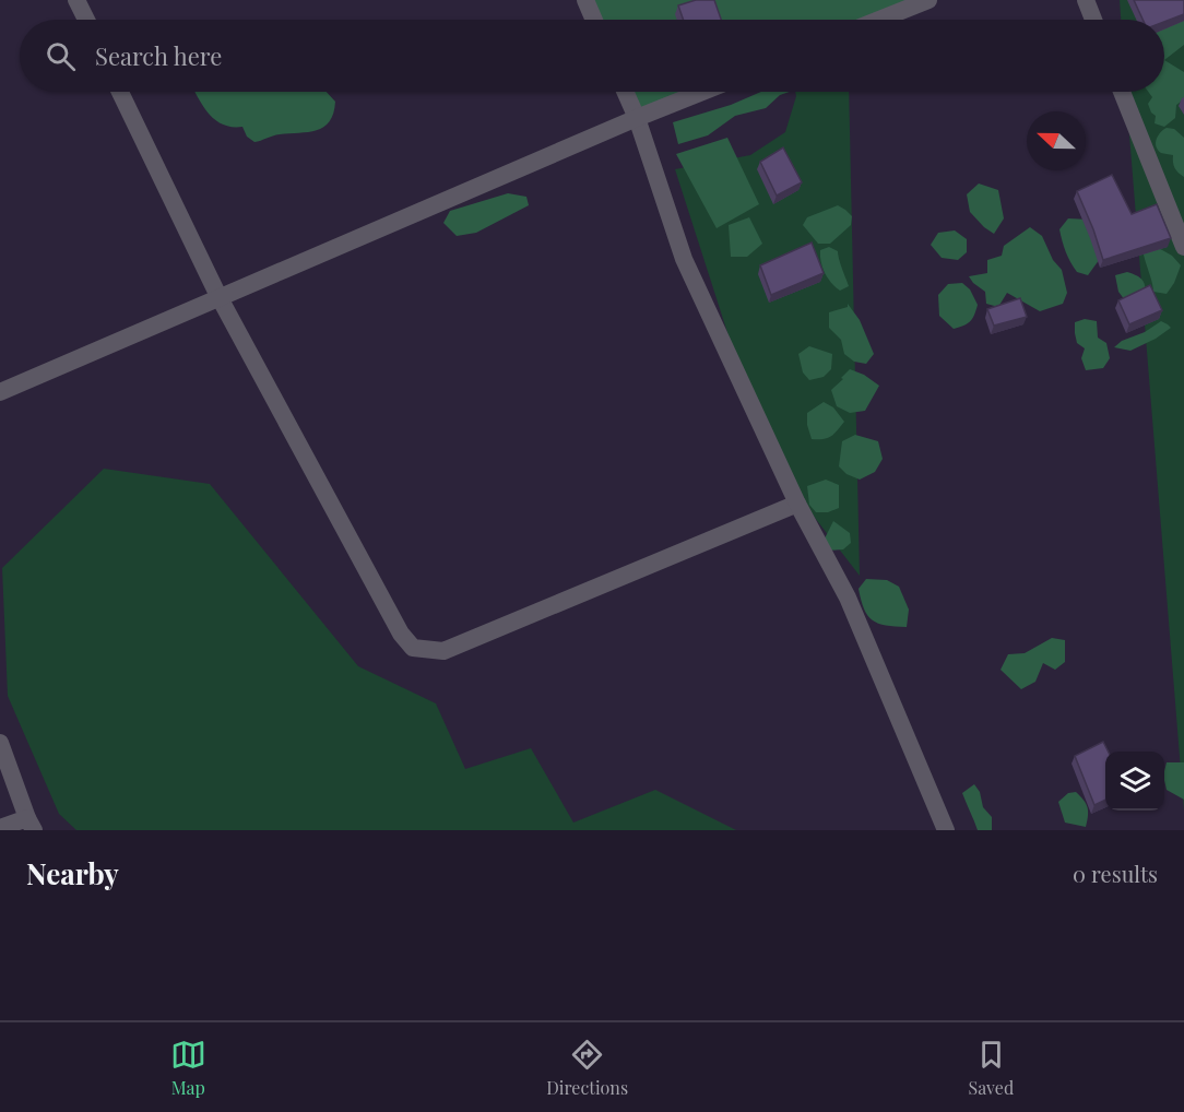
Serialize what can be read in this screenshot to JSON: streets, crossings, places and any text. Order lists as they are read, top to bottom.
{
  "north": "left",
  "page": {
    "search": "Search here",
    "heading": ["Nearby", "0 results"],
    "nav": ["Map", "Directions", "Saved"]
  }
}
